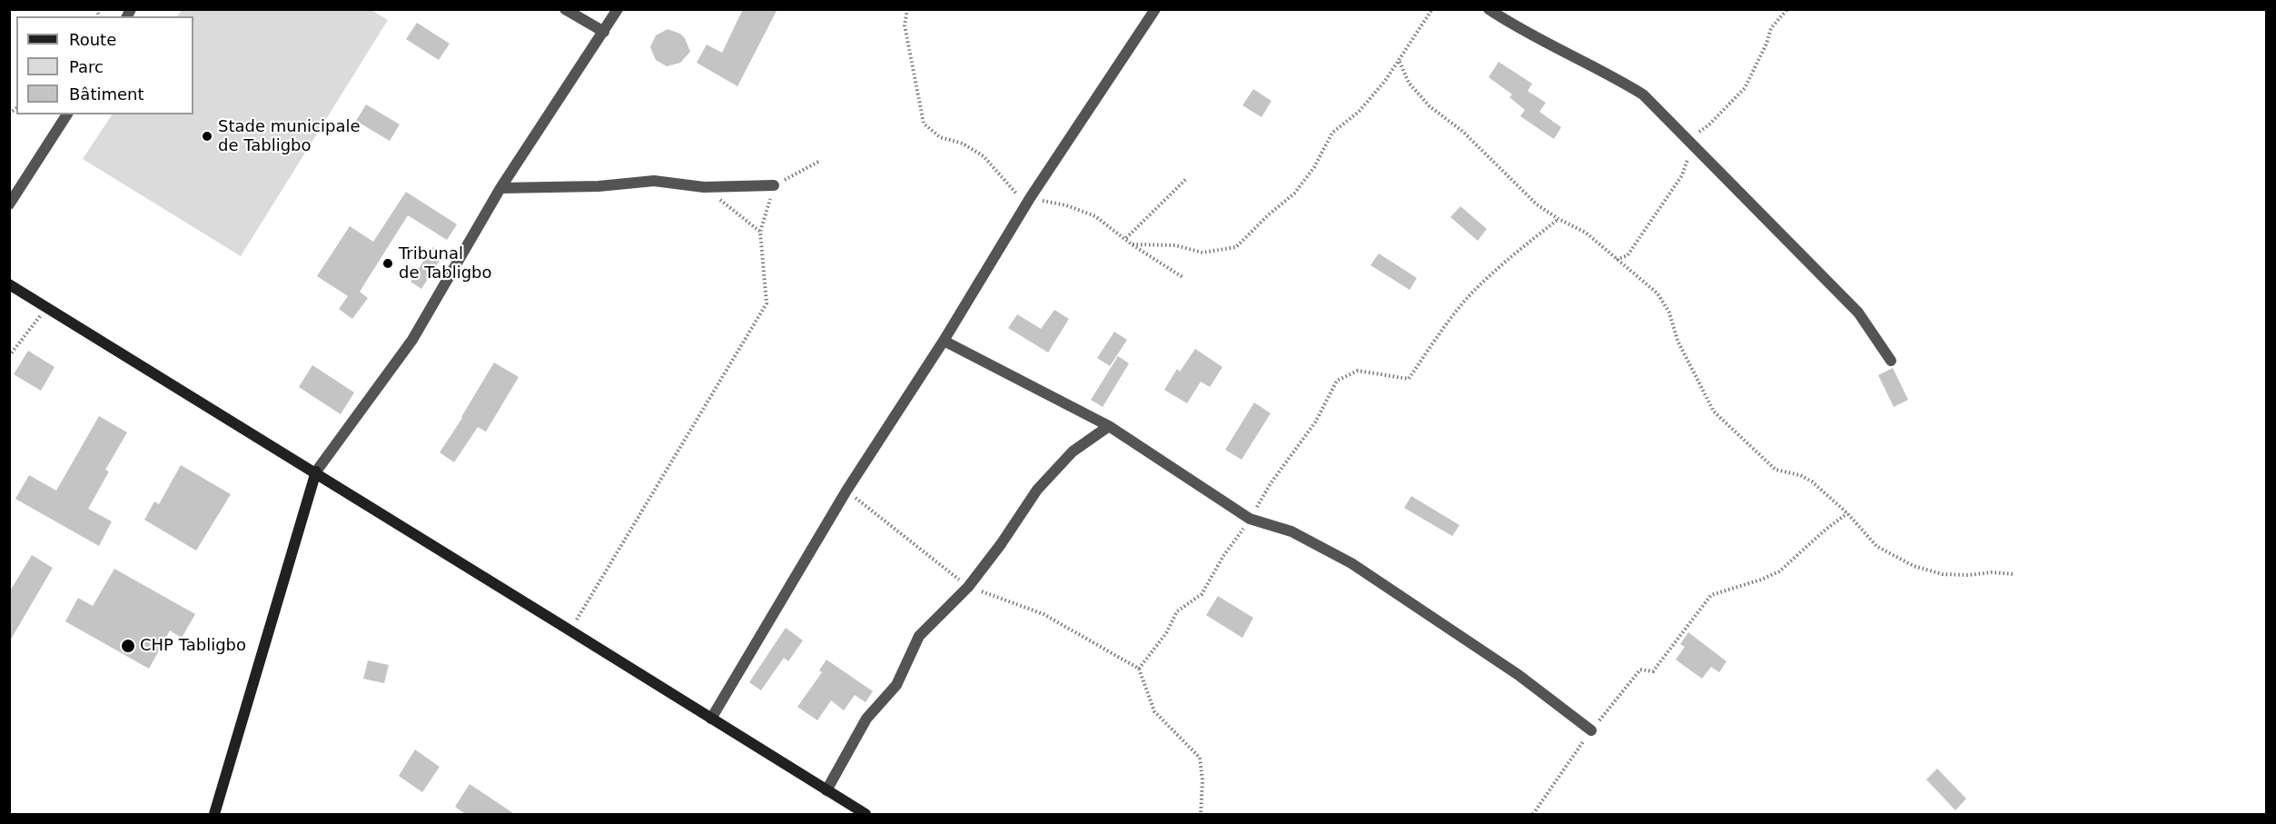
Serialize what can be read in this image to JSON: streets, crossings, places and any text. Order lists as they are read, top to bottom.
{
  "places": ["Stade municipale de Tabligbo", "Tribunal de Tabligbo", "CHP Tabligbo"],
  "legend": ["Route", "Parc", "Bâtiment"]
}
